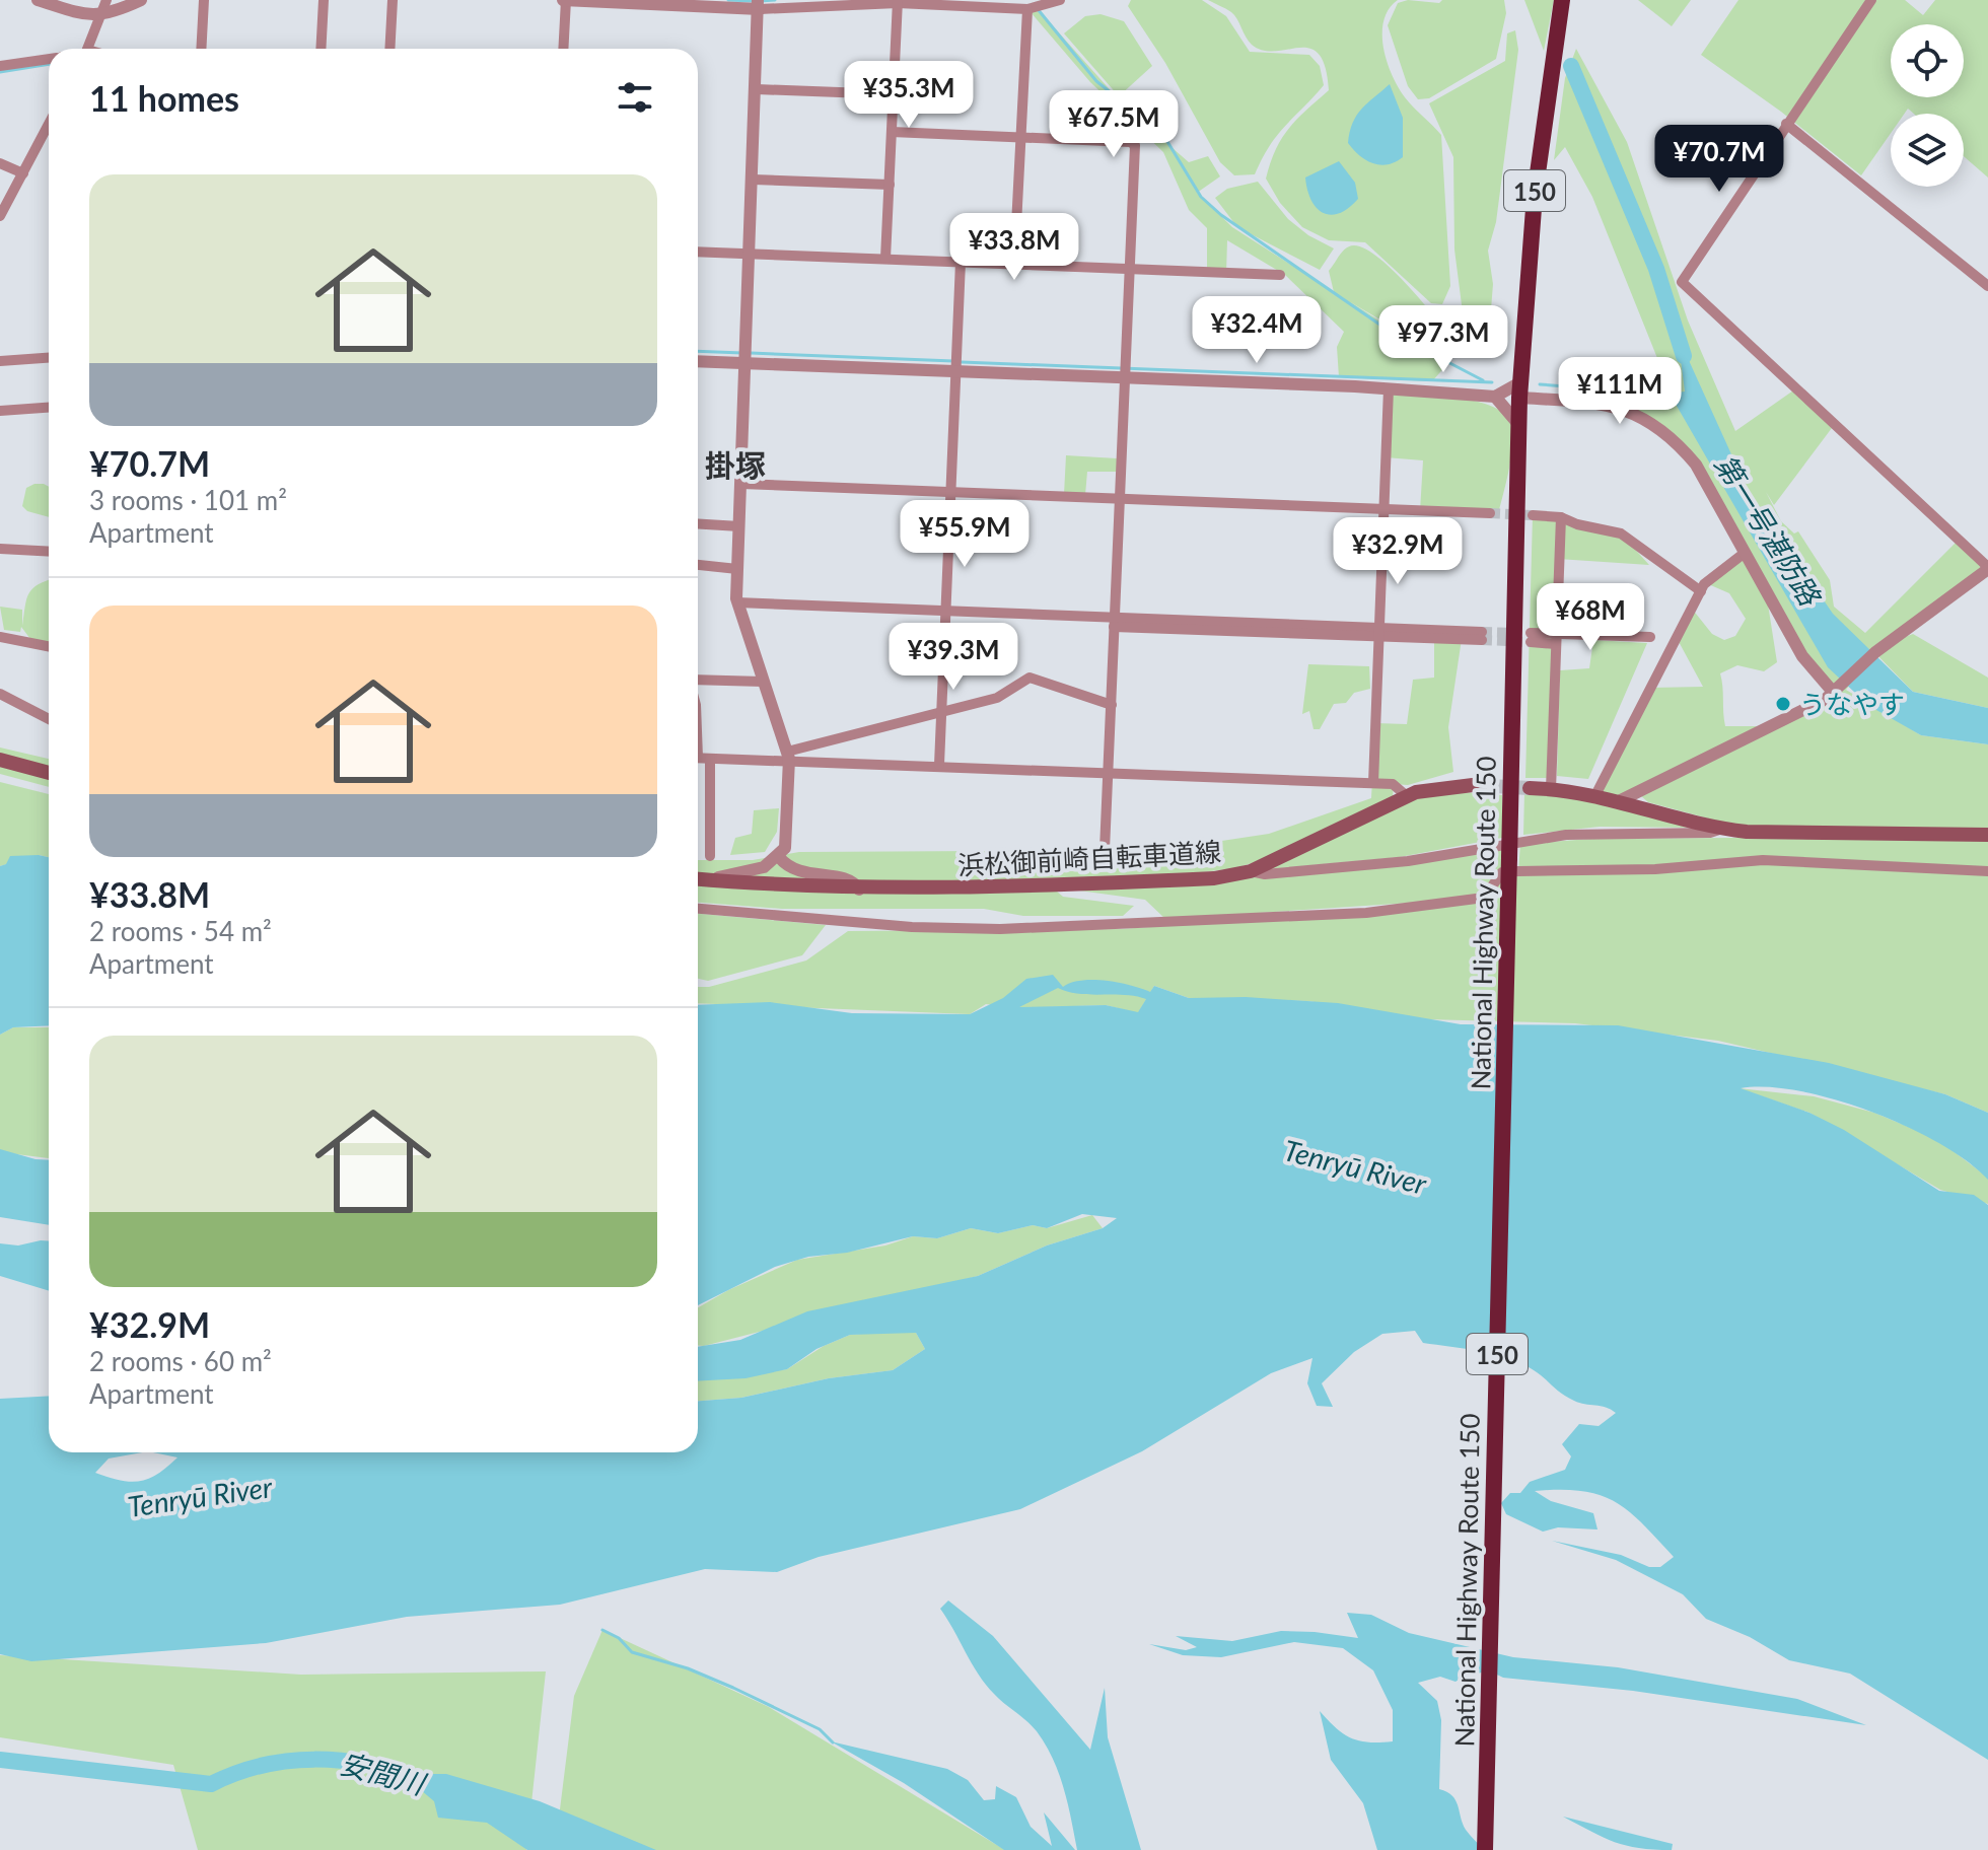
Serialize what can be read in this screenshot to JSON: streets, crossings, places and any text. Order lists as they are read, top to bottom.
{
  "streets": {
    "highway": ["150", "National Highway Route 150"],
    "main road": ["浜松御前崎自転車道線"]
  },
  "districts": ["掛塚"],
  "water": ["第一号湛防路", "Tenryū River", "安間川"],
  "places": ["うなやす"],
  "page": {
    "heading": "11 homes",
    "price": [
      "¥35.3M",
      "¥67.5M",
      "¥70.7M",
      "¥33.8M",
      "¥32.4M",
      "¥97.3M",
      "¥111M",
      "¥55.9M",
      "¥32.9M",
      "¥68M",
      "¥39.3M"
    ],
    "list": [
      {
        "name": "¥70.7M",
        "note": "3 rooms · 101 m² · Apartment"
      },
      {
        "name": "¥33.8M",
        "note": "2 rooms · 54 m² · Apartment"
      },
      {
        "name": "¥32.9M",
        "note": "2 rooms · 60 m² · Apartment"
      }
    ]
  }
}
